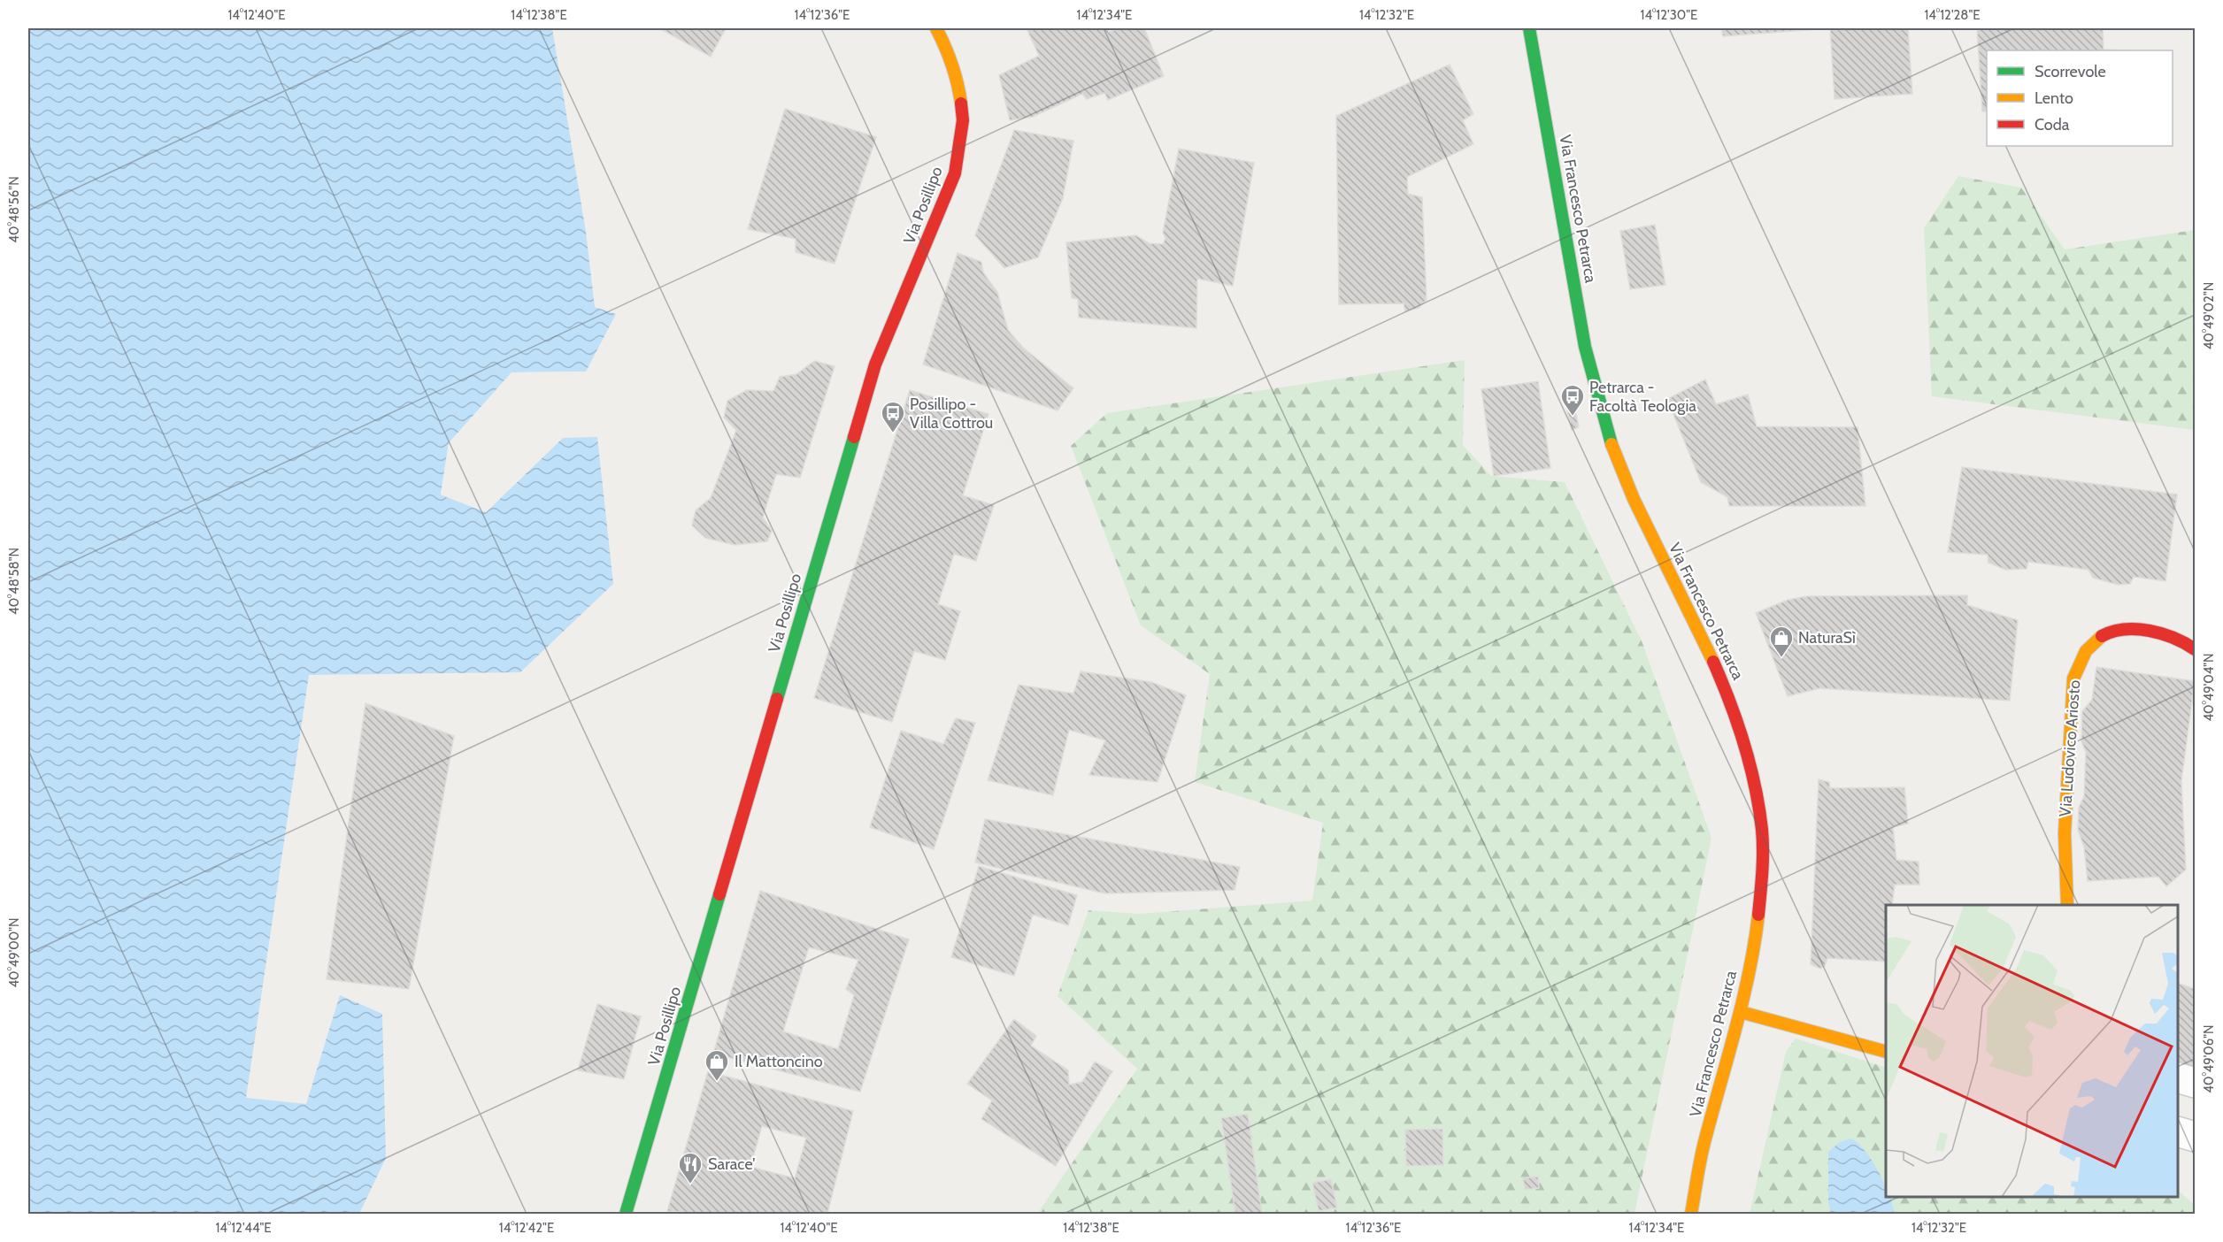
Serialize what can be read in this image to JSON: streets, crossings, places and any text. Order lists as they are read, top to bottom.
{
  "streets": {
    "street": ["Via Posillipo", "Via Francesco Petrarca", "Via Ludovico Ariosto"]
  },
  "places": {
    "bus stop": ["Petrarca - Facoltà Teologia", "Posillipo - Villa Cottrou"],
    "shop": ["NaturaSì", "Il Mattoncino"],
    "restaurant": ["Sarace'"]
  },
  "legend": ["Scorrevole", "Lento", "Coda"],
  "coordinates": [
    "14°12'40\"E",
    "14°12'38\"E",
    "14°12'36\"E",
    "14°12'34\"E",
    "14°12'32\"E",
    "14°12'30\"E",
    "14°12'28\"E",
    "40°48'56\"N",
    "40°49'02\"N",
    "40°48'58\"N",
    "40°49'04\"N",
    "40°49'00\"N",
    "40°49'06\"N",
    "14°12'44\"E",
    "14°12'42\"E"
  ]
}
